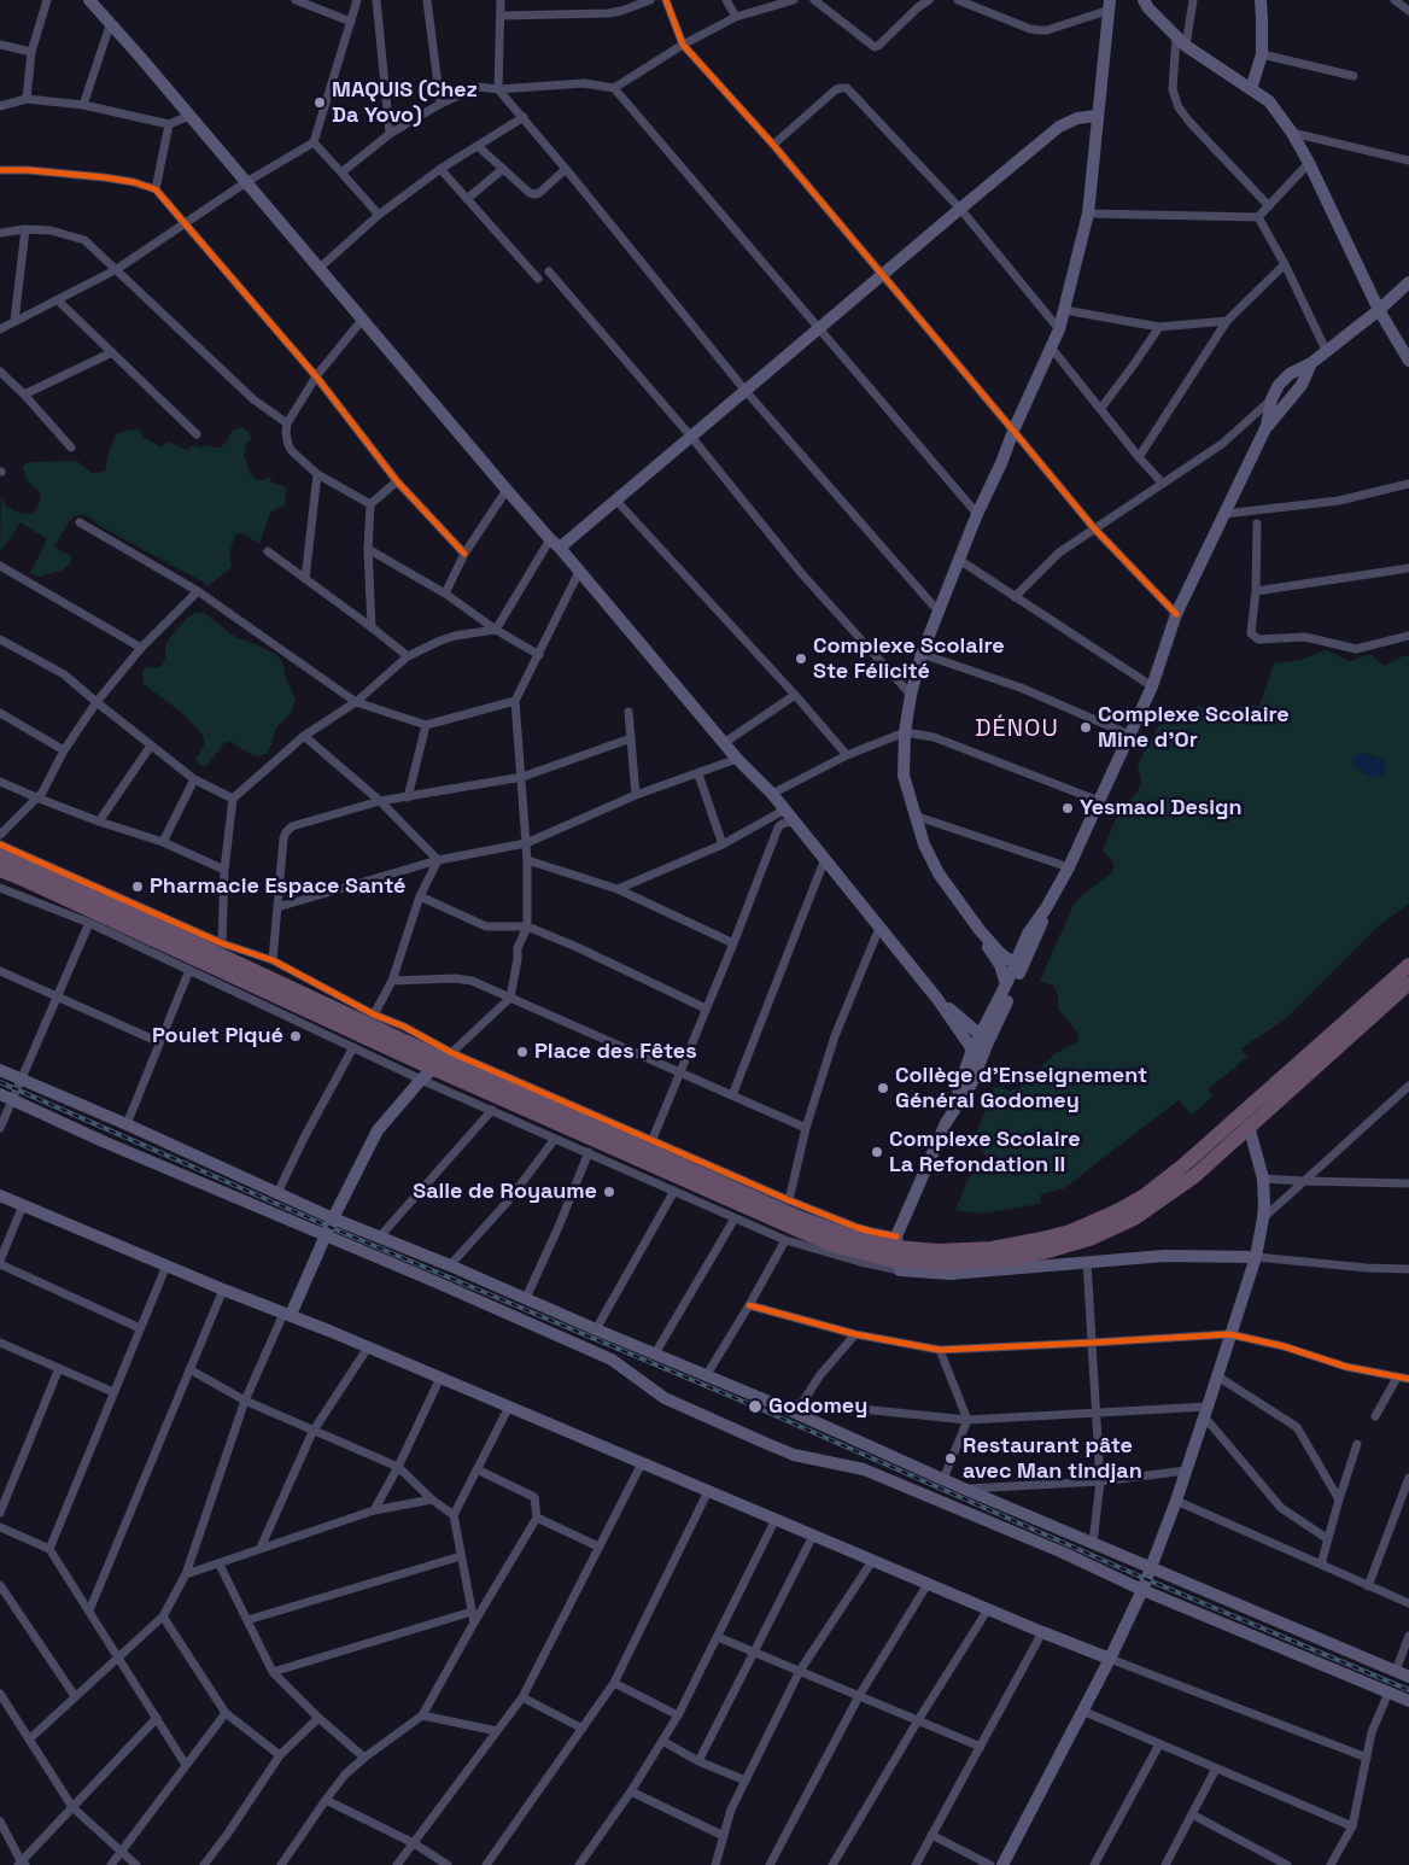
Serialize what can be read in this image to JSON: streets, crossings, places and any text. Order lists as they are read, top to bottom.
{
  "districts": ["DÉNOU"],
  "places": [
    "MAQUIS (Chez Da Yovo)",
    "Complexe Scolaire Ste Félicité",
    "Complexe Scolaire Mine d'Or",
    "Yesmaol Design",
    "Pharmacie Espace Santé",
    "Poulet Piqué",
    "Place des Fêtes",
    "Collège d’Enseignement Général Godomey",
    "Complexe Scolaire La Refondation II",
    "Salle de Royaume",
    "Godomey",
    "Restaurant pâte avec Man tindjan"
  ]
}
